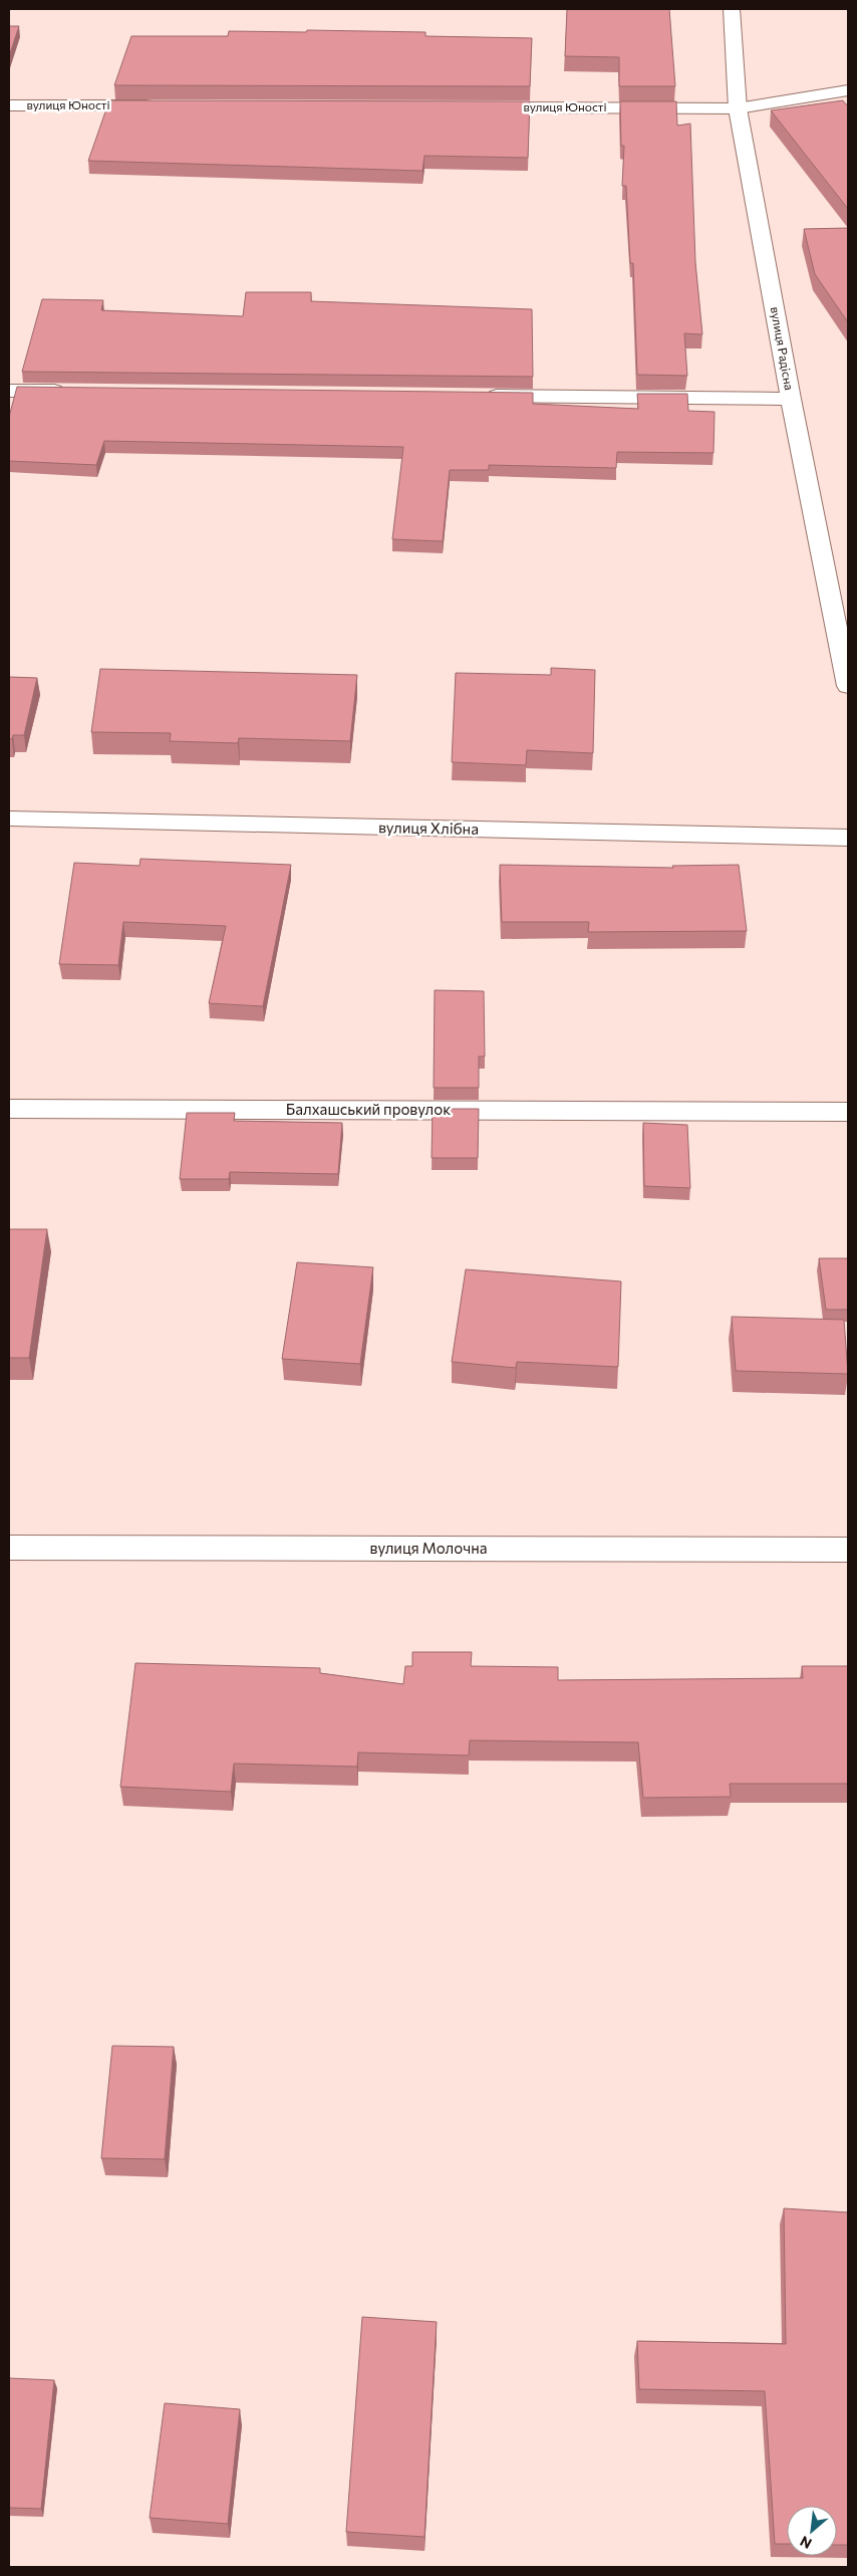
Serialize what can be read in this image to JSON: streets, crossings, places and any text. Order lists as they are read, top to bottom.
{
  "streets": {
    "street": [
      "вулиця Юності",
      "вулиця Радісна",
      "вулиця Хлібна",
      "Балхашський провулок",
      "вулиця Молочна"
    ]
  },
  "crossings": [
    ["вулиця Юності", "вулиця Радісна"]
  ],
  "north": "bottom left"
}
